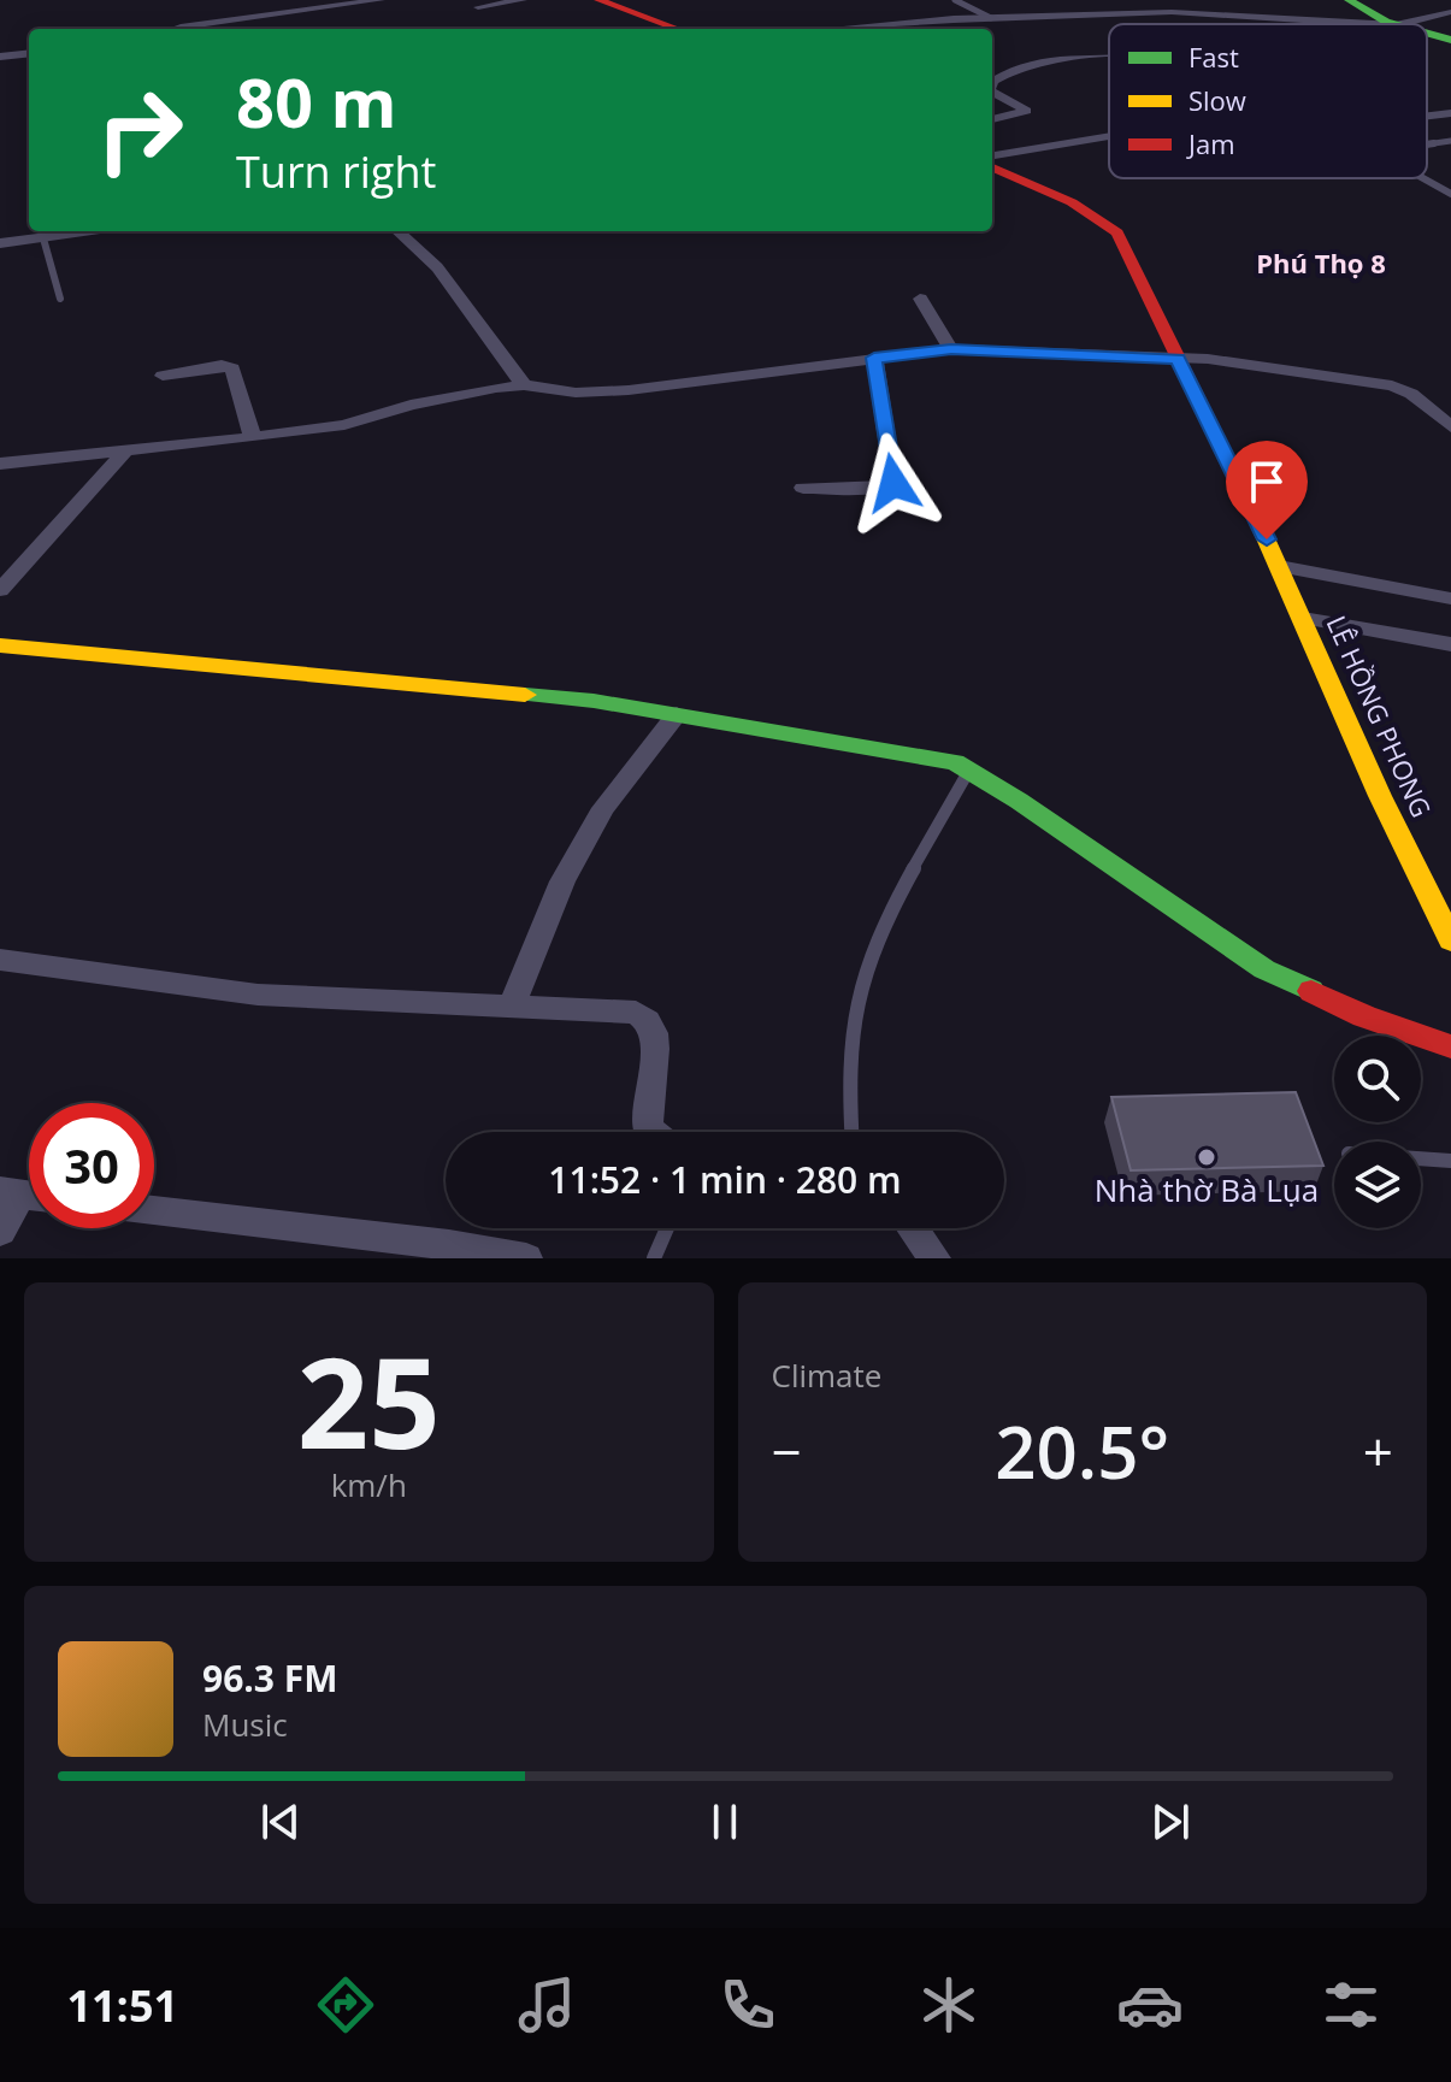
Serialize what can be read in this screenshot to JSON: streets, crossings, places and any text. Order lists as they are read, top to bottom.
{
  "streets": {
    "street": ["LÊ HỒNG PHONG"]
  },
  "districts": ["Phú Thọ 8"],
  "places": ["Nhà thờ Bà Lụa"],
  "legend": ["Fast", "Slow", "Jam"],
  "page": {
    "turn": ["80 m", "Turn right"],
    "limit": "30",
    "trip": "11:52 · 1 min · 280 m",
    "tile": [
      ["25", "km/h"],
      "Climate"
    ],
    "heat": ["−", "20.5°", "+"],
    "song": ["96.3 FM", "Music"],
    "tabs": "11:51"
  }
}
